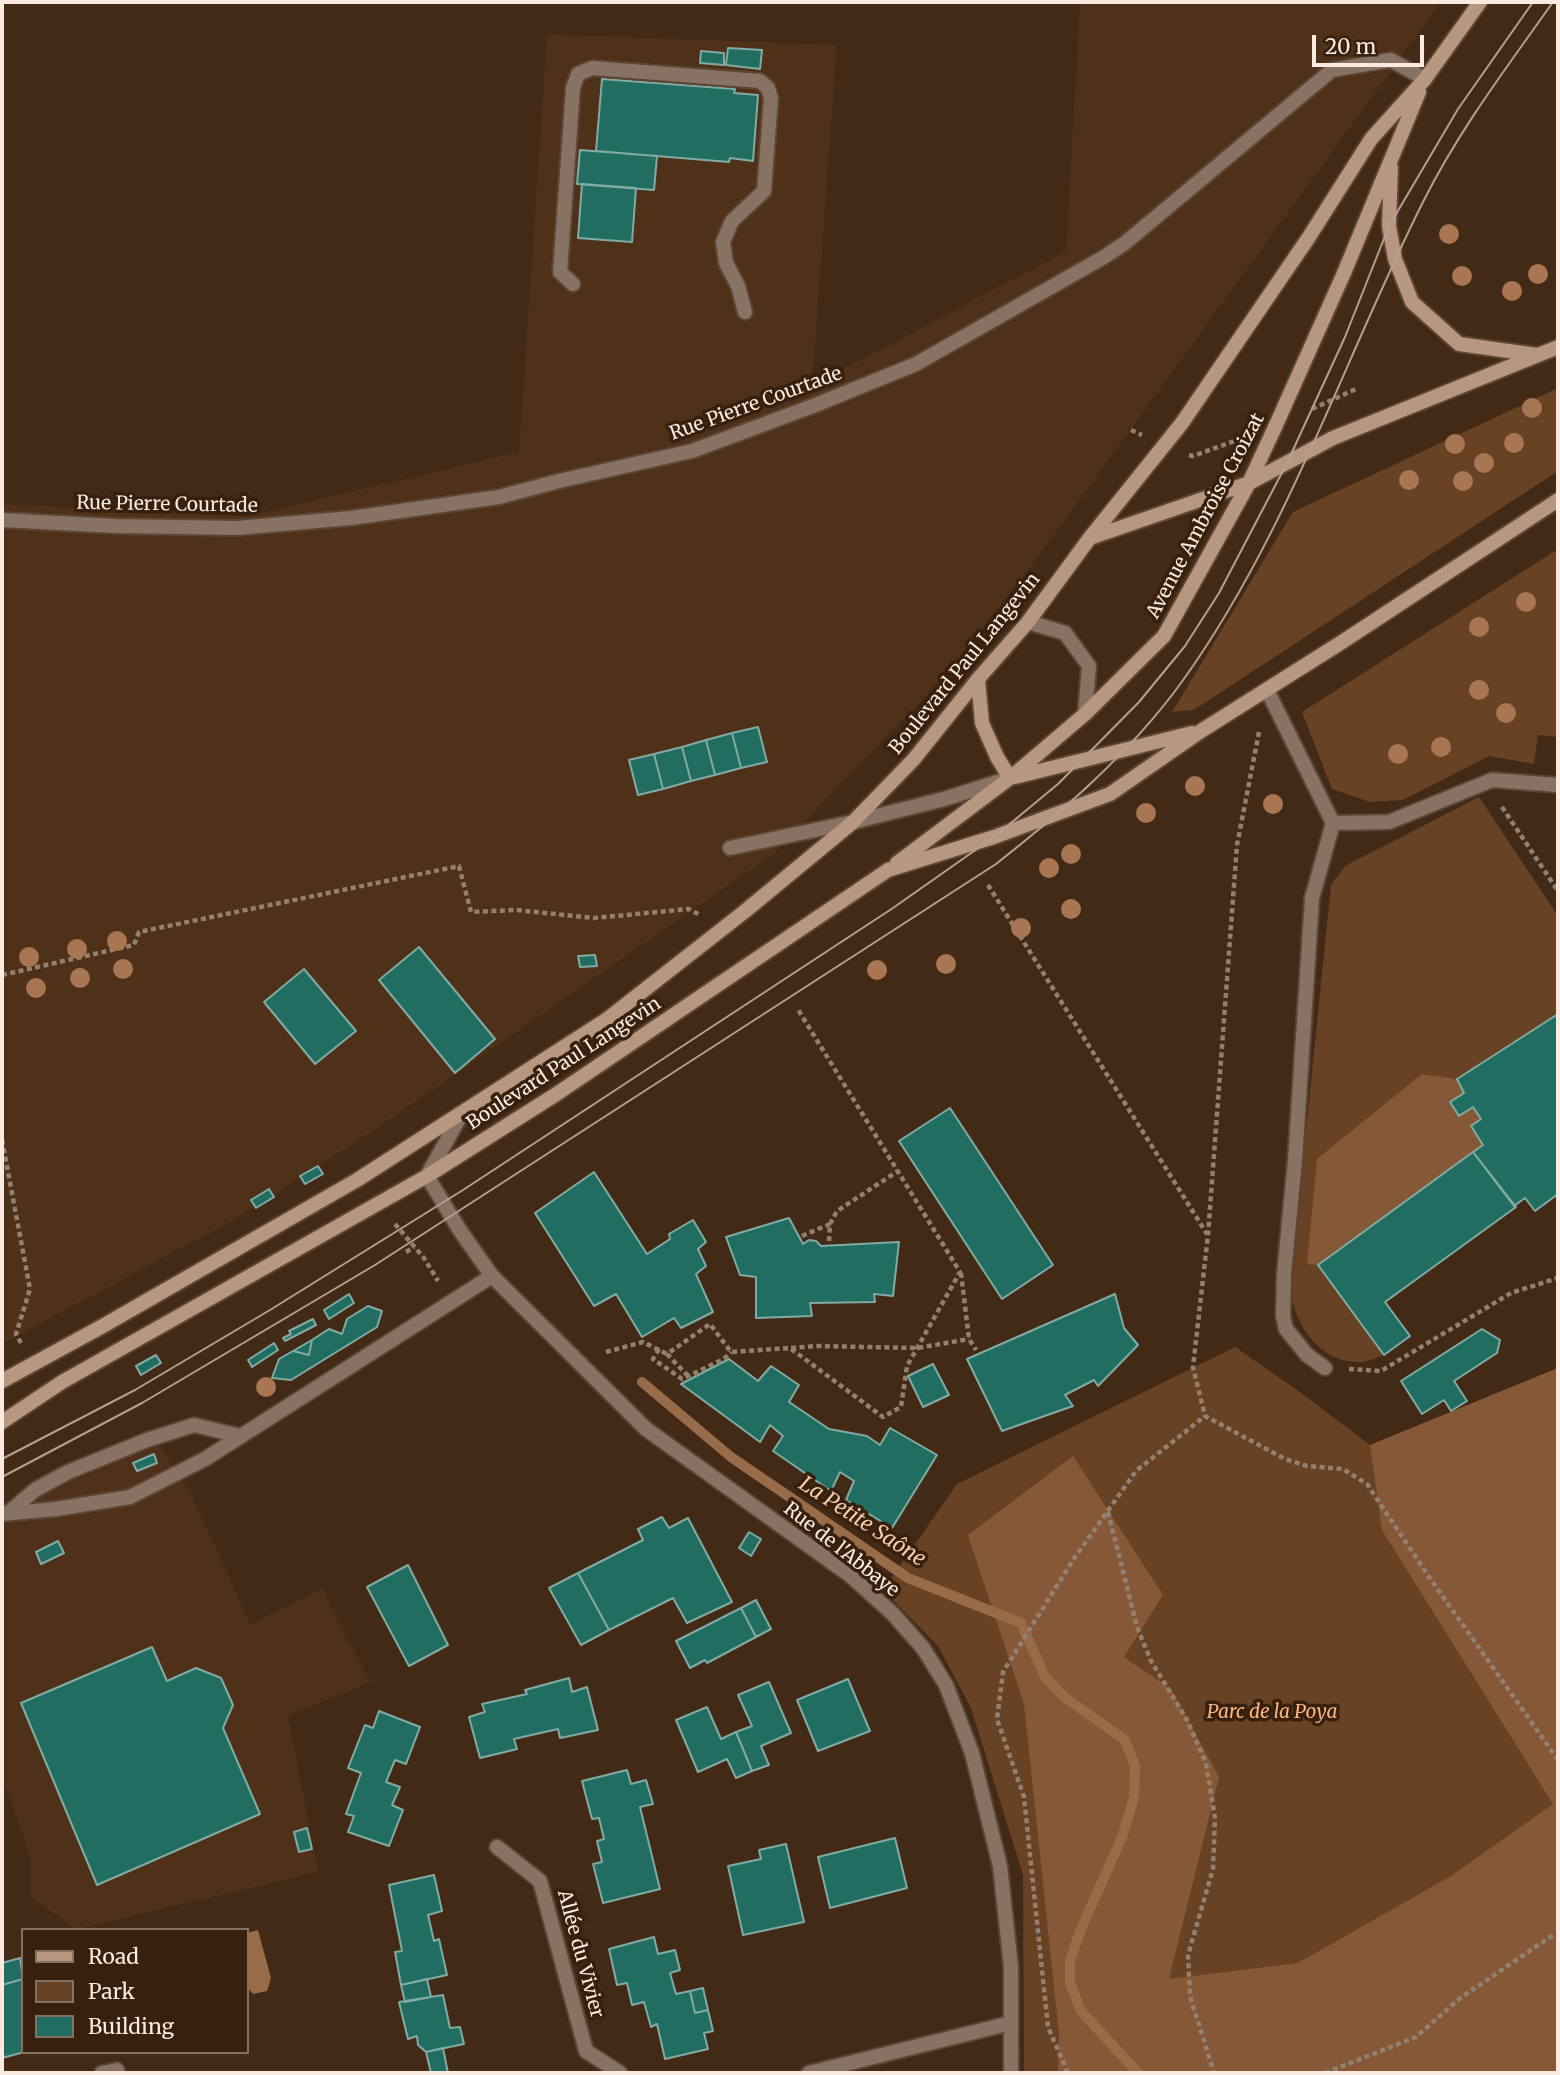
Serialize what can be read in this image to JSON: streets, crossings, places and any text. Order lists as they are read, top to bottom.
{
  "streets": {
    "main road": ["Avenue Ambroise Croizat", "Boulevard Paul Langevin"],
    "street": ["Rue Pierre Courtade", "Rue de l'Abbaye", "Allée du Vivier"]
  },
  "crossings": [
    ["Rue Pierre Courtade", "Avenue Ambroise Croizat"],
    ["Avenue Ambroise Croizat", "Boulevard Paul Langevin"],
    ["Boulevard Paul Langevin", "Rue de l'Abbaye"]
  ],
  "water": ["La Petite Saône"],
  "parks": ["Parc de la Poya"],
  "legend": ["Road", "Park", "Building"],
  "scale_bar": "20 m"
}
